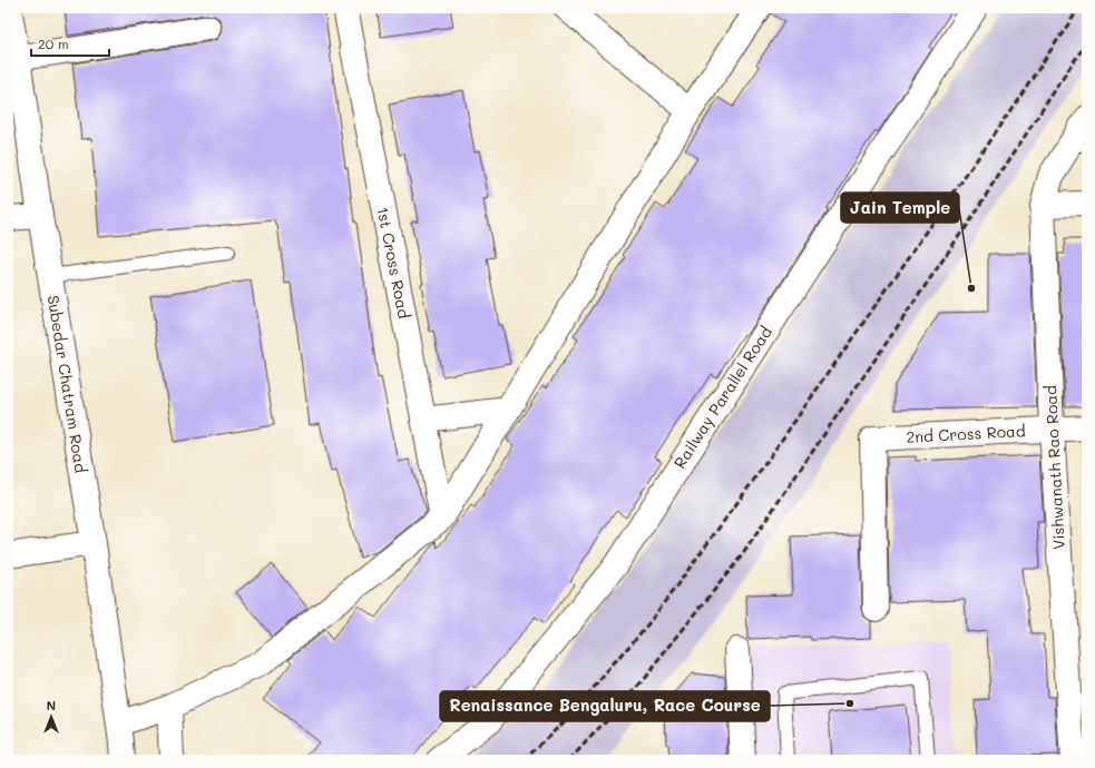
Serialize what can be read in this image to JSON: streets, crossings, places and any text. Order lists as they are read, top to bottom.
{
  "streets": {
    "street": [
      "1st Cross Road",
      "Subedar Chatram Road",
      "Railway Parallel Road",
      "2nd Cross Road",
      "Vishwanath Rao Road"
    ]
  },
  "crossings": [
    ["2nd Cross Road", "Vishwanath Rao Road"]
  ],
  "places": ["Jain Temple", "Renaissance Bengaluru, Race Course"],
  "scale_bar": "20 m",
  "north": "top"
}
